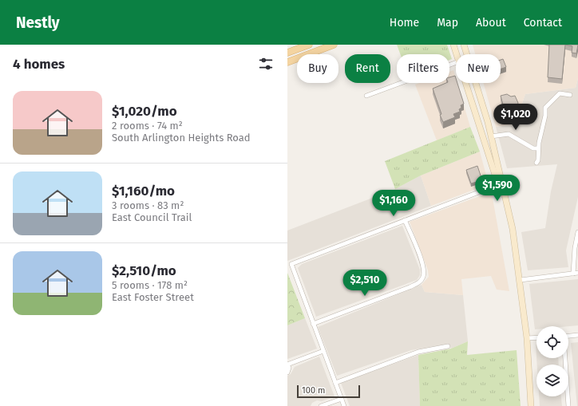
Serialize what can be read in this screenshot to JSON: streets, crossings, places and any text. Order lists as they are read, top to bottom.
{
  "scale_bar": "100 m",
  "page": {
    "header": "Nestly",
    "nav": [
      "Home",
      "Map",
      "About",
      "Contact"
    ],
    "heading": "4 homes",
    "chip": [
      "Buy",
      "Rent",
      "Filters",
      "New"
    ],
    "list": [
      {
        "name": "$1,020/mo",
        "note": "2 rooms · 74 m² · South Arlington Heights Road"
      },
      {
        "name": "$1,160/mo",
        "note": "3 rooms · 83 m² · East Council Trail"
      },
      {
        "name": "$2,510/mo",
        "note": "5 rooms · 178 m² · East Foster Street"
      }
    ],
    "price": [
      "$1,020",
      "$1,590",
      "$1,160",
      "$2,510"
    ],
    "scale": "100 m"
  }
}
